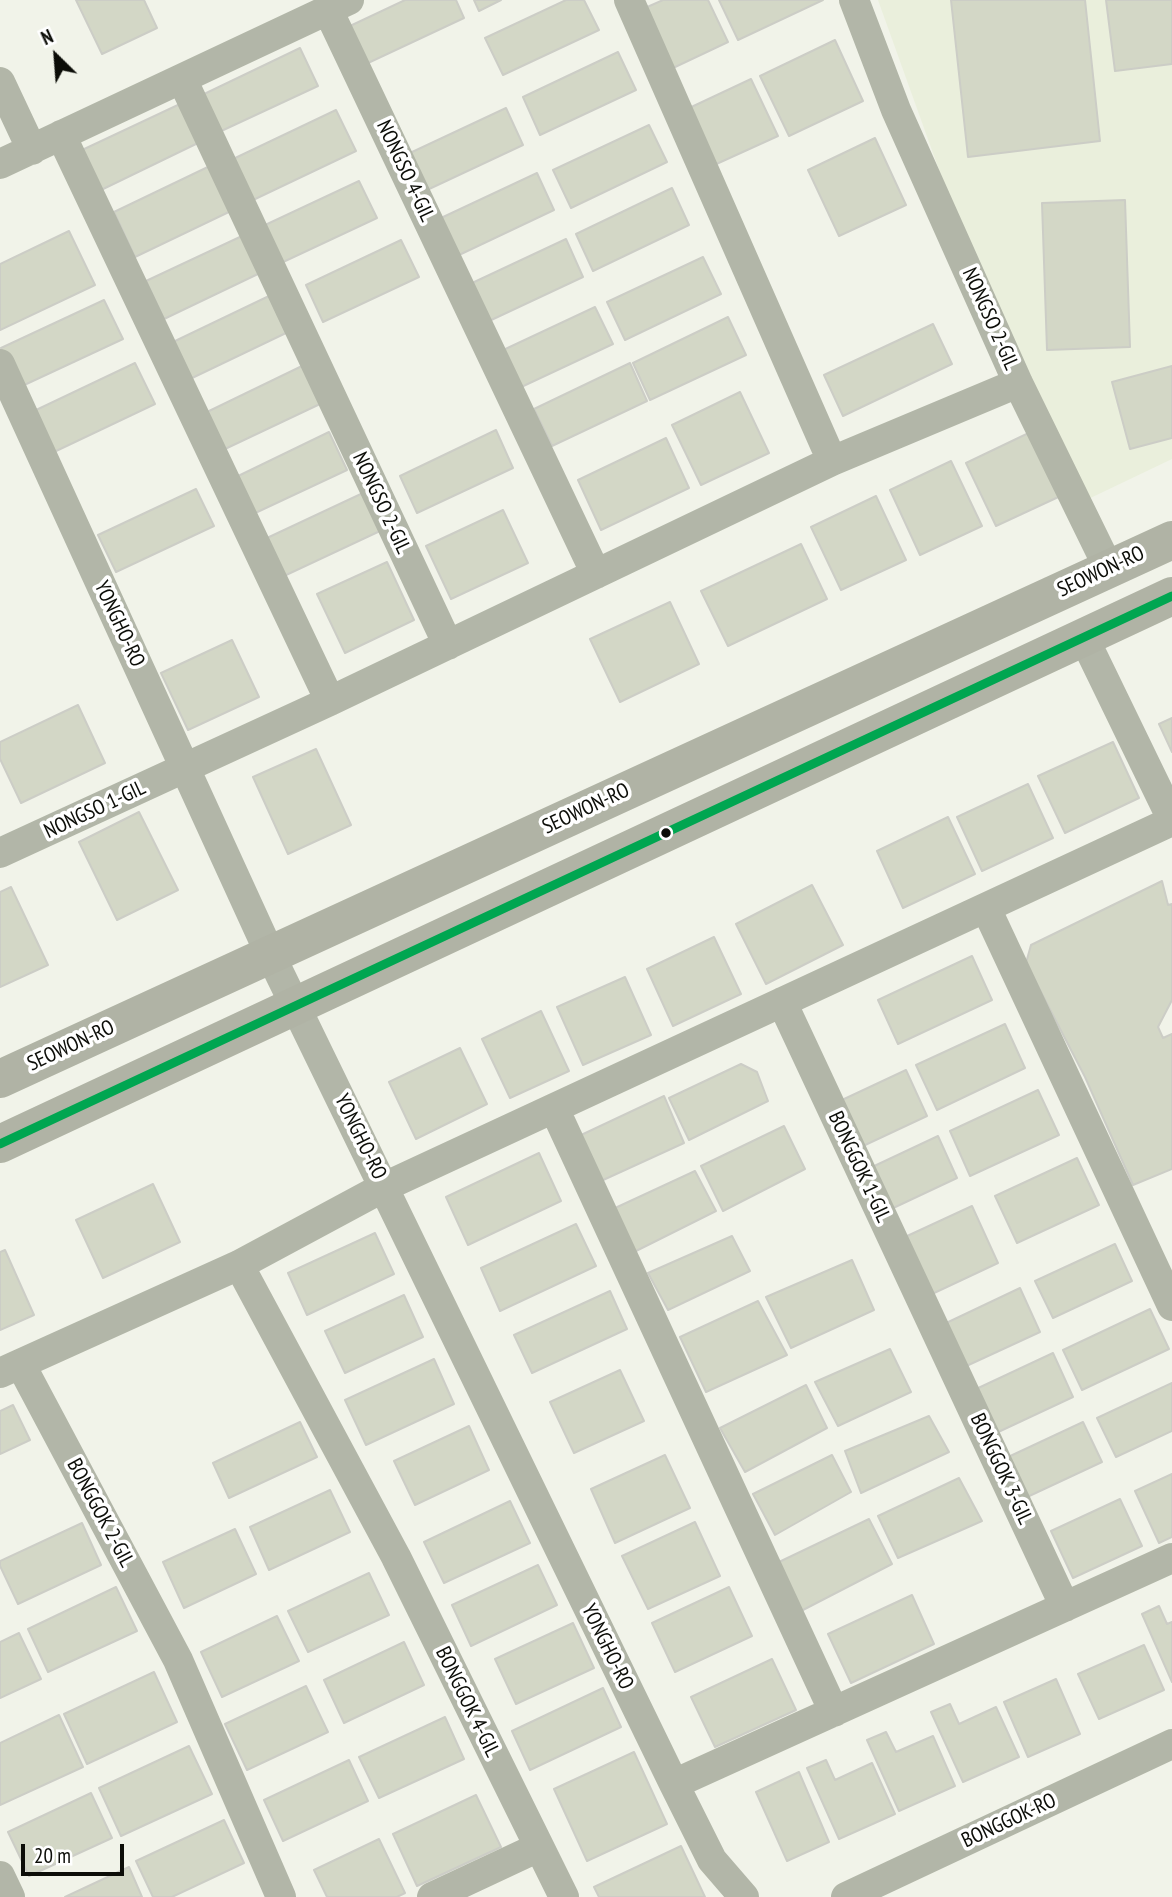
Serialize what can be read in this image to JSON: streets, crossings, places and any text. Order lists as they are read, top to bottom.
{
  "streets": {
    "main road": ["SEOWON-RO"],
    "street": [
      "NONGSO 4-GIL",
      "NONGSO 2-GIL",
      "YONGHO-RO",
      "NONGSO 1-GIL",
      "BONGGOK 1-GIL",
      "BONGGOK 3-GIL",
      "BONGGOK 2-GIL",
      "BONGGOK 4-GIL",
      "BONGGOK-RO"
    ]
  },
  "crossings": [
    ["NONGSO 4-GIL", "NONGSO 2-GIL"],
    ["NONGSO 2-GIL", "YONGHO-RO"],
    ["NONGSO 2-GIL", "NONGSO 1-GIL"],
    ["SEOWON-RO", "YONGHO-RO"],
    ["YONGHO-RO", "NONGSO 1-GIL"],
    ["YONGHO-RO", "BONGGOK 2-GIL"],
    ["BONGGOK 1-GIL", "BONGGOK 3-GIL"],
    ["BONGGOK 2-GIL", "BONGGOK 4-GIL"]
  ],
  "scale_bar": "20 m",
  "north": "top left"
}
